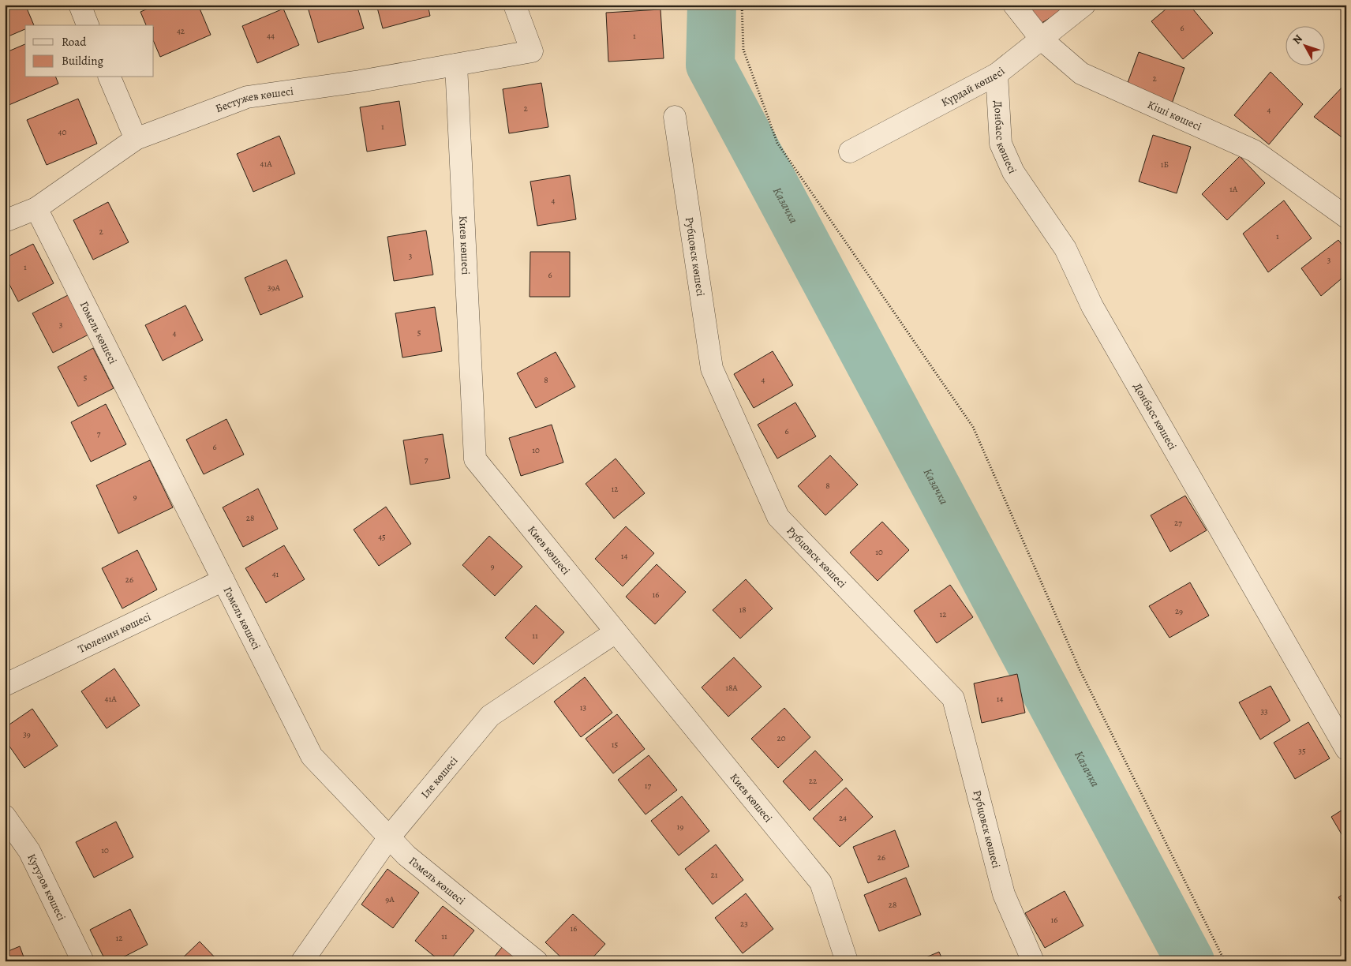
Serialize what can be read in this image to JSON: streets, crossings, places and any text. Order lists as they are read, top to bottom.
{
  "streets": {
    "street": [
      "Күрдай көшесі",
      "Бестужев көшесі",
      "Кіші көшесі",
      "Донбасс көшесі",
      "Киев көшесі",
      "Рубцовск көшесі",
      "Гомель көшесі",
      "Тюленин көшесі",
      "Іле көшесі",
      "Кутузов көшесі"
    ]
  },
  "crossings": [
    ["Күрдай көшесі", "Кіші көшесі"],
    ["Күрдай көшесі", "Донбасс көшесі"],
    ["Бестужев көшесі", "Киев көшесі"],
    ["Бестужев көшесі", "Гомель көшесі"],
    ["Киев көшесі", "Іле көшесі"],
    ["Гомель көшесі", "Тюленин көшесі"],
    ["Гомель көшесі", "Іле көшесі"]
  ],
  "water": ["Казачка"],
  "house_numbers": [
    "6",
    "42",
    "44",
    "1",
    "2",
    "2",
    "4",
    "1",
    "40",
    "41А",
    "1Б",
    "1А",
    "4",
    "2",
    "1",
    "3",
    "3",
    "1",
    "6",
    "39А",
    "3",
    "5",
    "4",
    "5",
    "8",
    "4",
    "6",
    "7",
    "6",
    "10",
    "7",
    "8",
    "12",
    "9",
    "28",
    "27",
    "45",
    "10",
    "14",
    "9",
    "41",
    "26",
    "16",
    "18",
    "29",
    "12",
    "11",
    "18А",
    "41А",
    "14",
    "13",
    "33",
    "39",
    "20",
    "15",
    "35",
    "22",
    "17",
    "24",
    "19",
    "10",
    "26",
    "21",
    "9А",
    "28",
    "16",
    "23",
    "16",
    "11",
    "12"
  ],
  "legend": ["Road", "Building"],
  "north": "top left"
}
